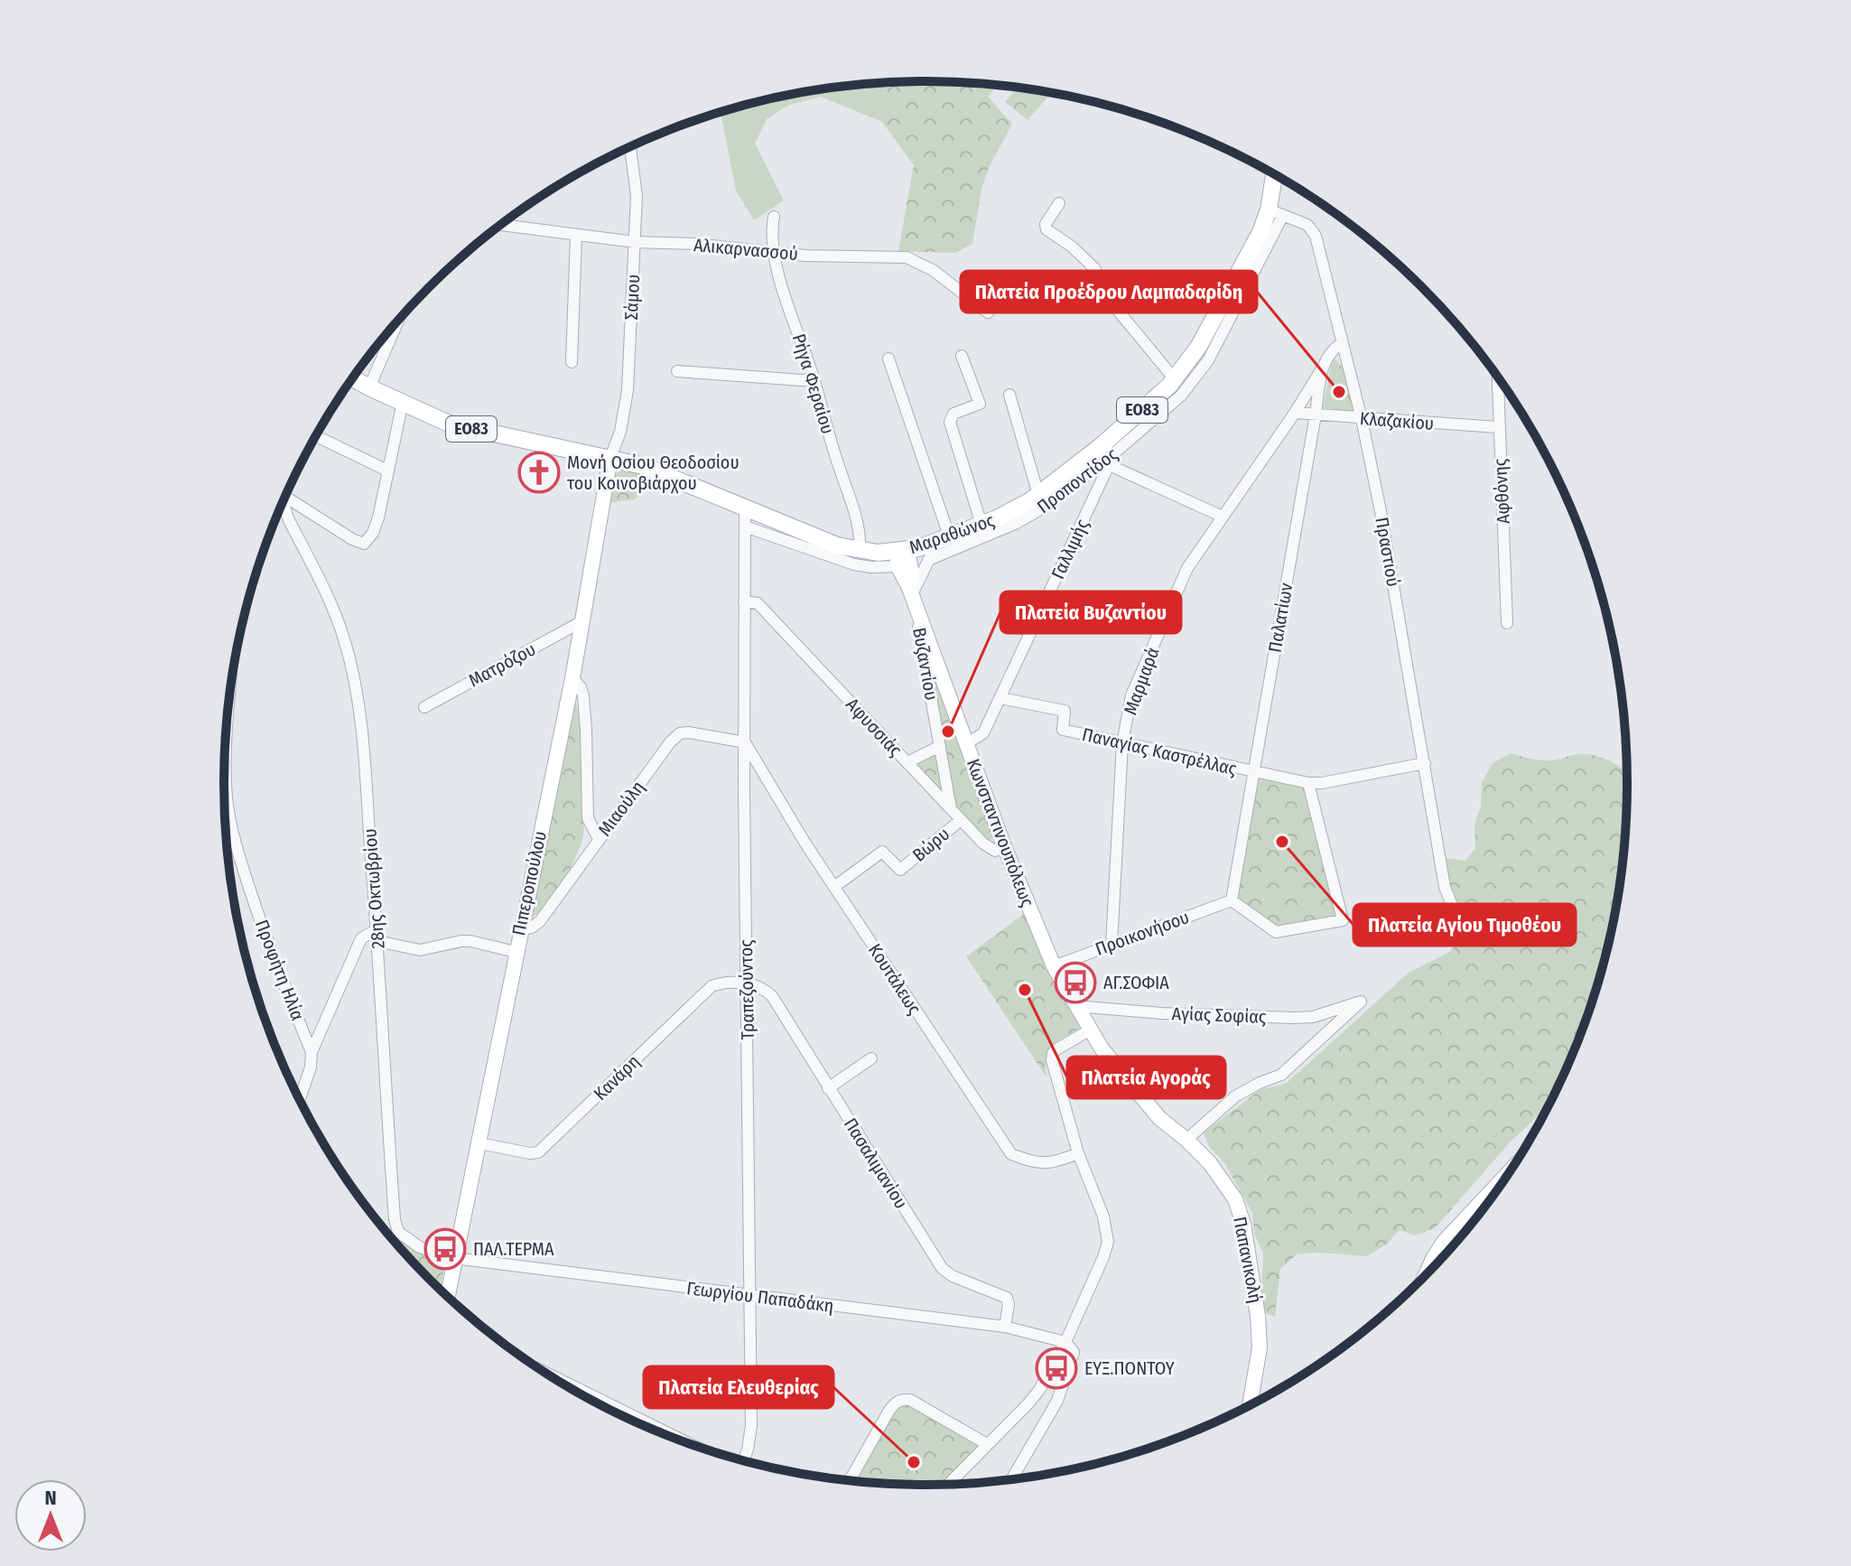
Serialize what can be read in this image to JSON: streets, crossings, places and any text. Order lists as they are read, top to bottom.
{
  "streets": {
    "main road": ["ΕΟ83", "Μαραθώνος"],
    "street": [
      "Αλικαρνασσού",
      "Σάμου",
      "Ρήγα Φεραίου",
      "Κλαζακίου",
      "Προποντίδος",
      "Αφθόνης",
      "Γαλλιμής",
      "Πραστιού",
      "Παλατίων",
      "Βυζαντίου",
      "Ματρόζου",
      "Μαρμαρά",
      "Αφυσσιάς",
      "Παναγίας Καστρέλλας",
      "Μιαούλη",
      "Κωνσταντινουπόλεως",
      "Βώρυ",
      "Πιπεροπούλου",
      "28ης Οκτωβρίου",
      "Προικονήσου",
      "Προφήτη Ηλία",
      "Κουτάλεως",
      "Τραπεζούντος",
      "Αγίας Σοφίας",
      "Κανάρη",
      "Πασαλιμανίου",
      "Παπανικολή",
      "Γεωργίου Παπαδάκη"
    ]
  },
  "crossings": [
    ["Αλικαρνασσού", "Σάμου"],
    ["Αλικαρνασσού", "Ρήγα Φεραίου"],
    ["Σάμου", "Μαραθώνος"],
    ["Σάμου", "Πιπεροπούλου"],
    ["Ρήγα Φεραίου", "Μαραθώνος"],
    ["Κλαζακίου", "Αφθόνης"],
    ["Κλαζακίου", "Πραστιού"],
    ["Κλαζακίου", "Παλατίων"],
    ["Κλαζακίου", "Μαρμαρά"],
    ["Προποντίδος", "Μαραθώνος"],
    ["Προποντίδος", "Γαλλιμής"],
    ["Προποντίδος", "Πραστιού"],
    ["Μαραθώνος", "Πραστιού"],
    ["Μαραθώνος", "Κωνσταντινουπόλεως"],
    ["Μαραθώνος", "Πιπεροπούλου"],
    ["Μαραθώνος", "Τραπεζούντος"],
    ["Γαλλιμής", "Παναγίας Καστρέλλας"],
    ["Γαλλιμής", "Κωνσταντινουπόλεως"],
    ["Πραστιού", "Παναγίας Καστρέλλας"],
    ["Παλατίων", "Μαρμαρά"],
    ["Παλατίων", "Παναγίας Καστρέλλας"],
    ["Παλατίων", "Προικονήσου"],
    ["Βυζαντίου", "Αφυσσιάς"],
    ["Βυζαντίου", "Κωνσταντινουπόλεως"],
    ["Ματρόζου", "Πιπεροπούλου"],
    ["Μαρμαρά", "Παναγίας Καστρέλλας"],
    ["Μαρμαρά", "Προικονήσου"],
    ["Αφυσσιάς", "Κωνσταντινουπόλεως"],
    ["Αφυσσιάς", "Βώρυ"],
    ["Αφυσσιάς", "Τραπεζούντος"],
    ["Μιαούλη", "Πιπεροπούλου"],
    ["Μιαούλη", "Κουτάλεως"],
    ["Μιαούλη", "Τραπεζούντος"],
    ["Κωνσταντινουπόλεως", "Προικονήσου"],
    ["Κωνσταντινουπόλεως", "Αγίας Σοφίας"],
    ["Κωνσταντινουπόλεως", "Παπανικολή"],
    ["Βώρυ", "Κουτάλεως"],
    ["Πιπεροπούλου", "28ης Οκτωβρίου"],
    ["Πιπεροπούλου", "Κανάρη"],
    ["Πιπεροπούλου", "Γεωργίου Παπαδάκη"],
    ["28ης Οκτωβρίου", "Γεωργίου Παπαδάκη"],
    ["Κουτάλεως", "Τραπεζούντος"],
    ["Τραπεζούντος", "Κανάρη"],
    ["Τραπεζούντος", "Πασαλιμανίου"],
    ["Τραπεζούντος", "Γεωργίου Παπαδάκη"],
    ["Αγίας Σοφίας", "Παπανικολή"],
    ["Κανάρη", "Πασαλιμανίου"],
    ["Πασαλιμανίου", "Γεωργίου Παπαδάκη"]
  ],
  "places": {
    "other": [
      "Πλατεία Προέδρου Λαμπαδαρίδη",
      "Πλατεία Βυζαντίου",
      "Πλατεία Αγίου Τιμοθέου",
      "Πλατεία Αγοράς",
      "Πλατεία Ελευθερίας"
    ],
    "church": ["Μονή Οσίου Θεοδοσίου του Κοινοβιάρχου"],
    "bus stop": ["ΑΓ.ΣΟΦΙΑ", "ΠΑΛ.ΤΕΡΜΑ", "ΕΥΞ.ΠΟΝΤΟΥ"]
  },
  "north": "top"
}
